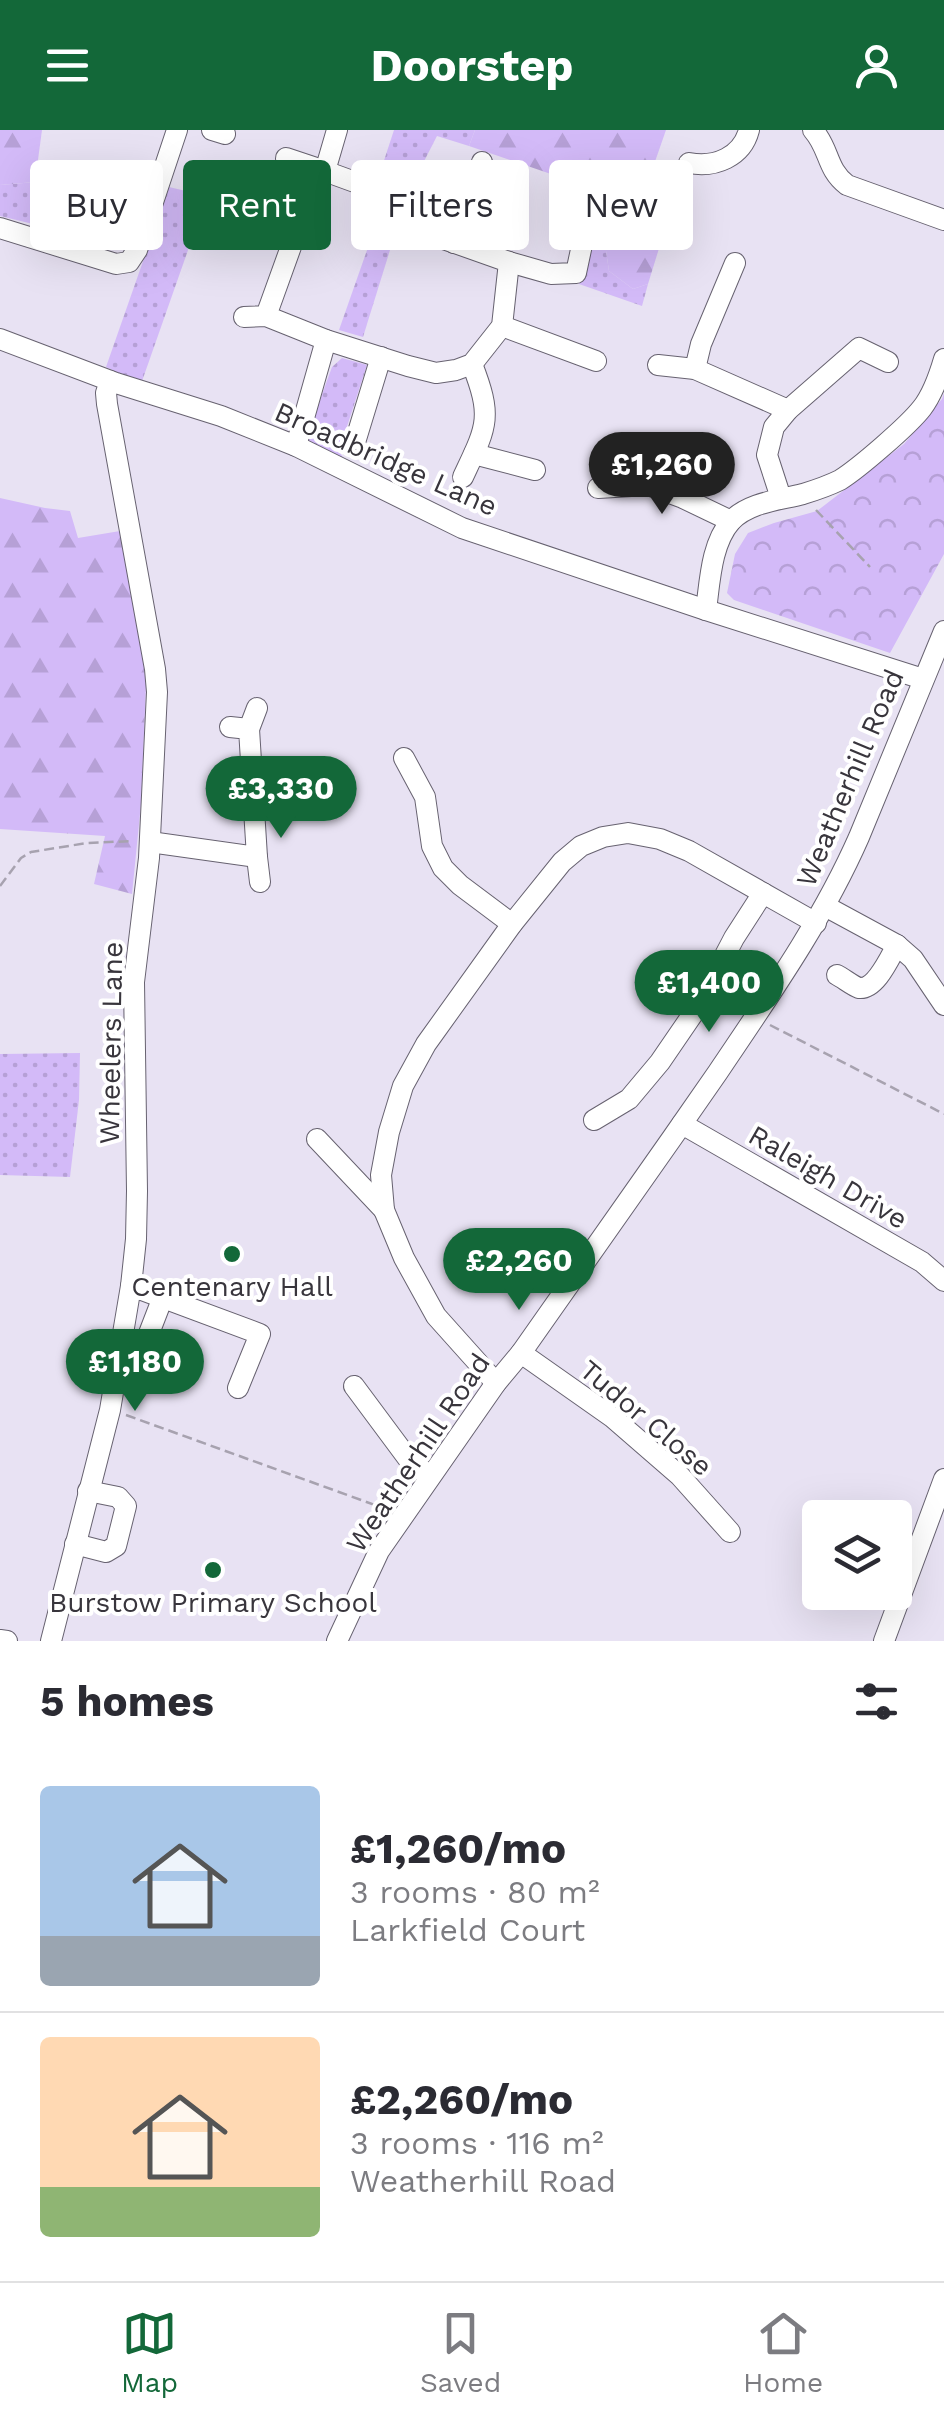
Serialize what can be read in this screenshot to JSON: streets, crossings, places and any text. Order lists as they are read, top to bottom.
{
  "streets": {
    "street": [
      "Broadbridge Lane",
      "Weatherhill Road",
      "Wheelers Lane",
      "Raleigh Drive",
      "Tudor Close"
    ]
  },
  "crossings": [
    ["Broadbridge Lane", "Weatherhill Road"],
    ["Broadbridge Lane", "Wheelers Lane"],
    ["Weatherhill Road", "Raleigh Drive"],
    ["Weatherhill Road", "Tudor Close"]
  ],
  "places": ["Centenary Hall", "Burstow Primary School"],
  "page": {
    "header": "Doorstep",
    "chip": [
      "Buy",
      "Rent",
      "Filters",
      "New"
    ],
    "price": [
      "£1,260",
      "£3,330",
      "£1,400",
      "£2,260",
      "£1,180"
    ],
    "heading": "5 homes",
    "list": [
      {
        "name": "£1,260/mo",
        "note": "3 rooms · 80 m² · Larkfield Court"
      },
      {
        "name": "£2,260/mo",
        "note": "3 rooms · 116 m² · Weatherhill Road"
      }
    ],
    "tabs": ["Map", "Saved", "Home"]
  }
}
